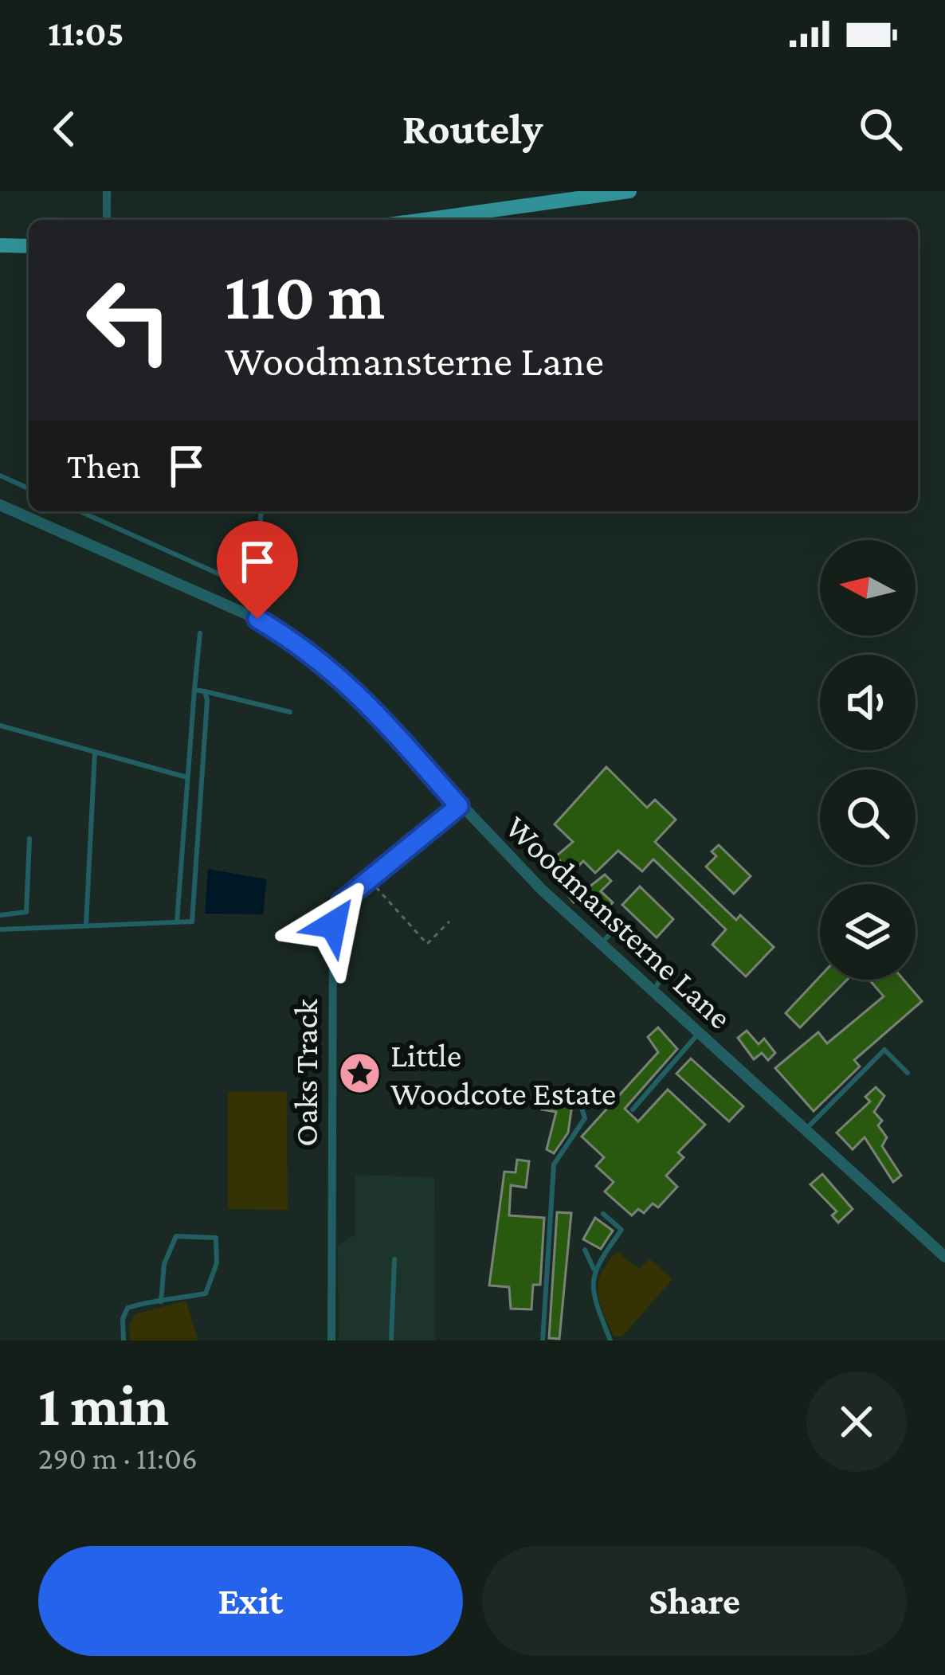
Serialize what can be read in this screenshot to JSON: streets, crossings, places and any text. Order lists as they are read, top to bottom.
{
  "streets": {
    "street": ["Woodmansterne Lane", "Oaks Track"]
  },
  "crossings": [
    ["Woodmansterne Lane", "Oaks Track"]
  ],
  "places": {
    "place": ["Little Woodcote Estate"]
  },
  "north": "left",
  "page": {
    "status": "11:05",
    "header": "Routely",
    "turn": ["110 m", "Woodmansterne Lane"],
    "then": "Then",
    "heading": ["1 min", "290 m · 11:06"],
    "buttons": ["Exit", "Share"]
  }
}
